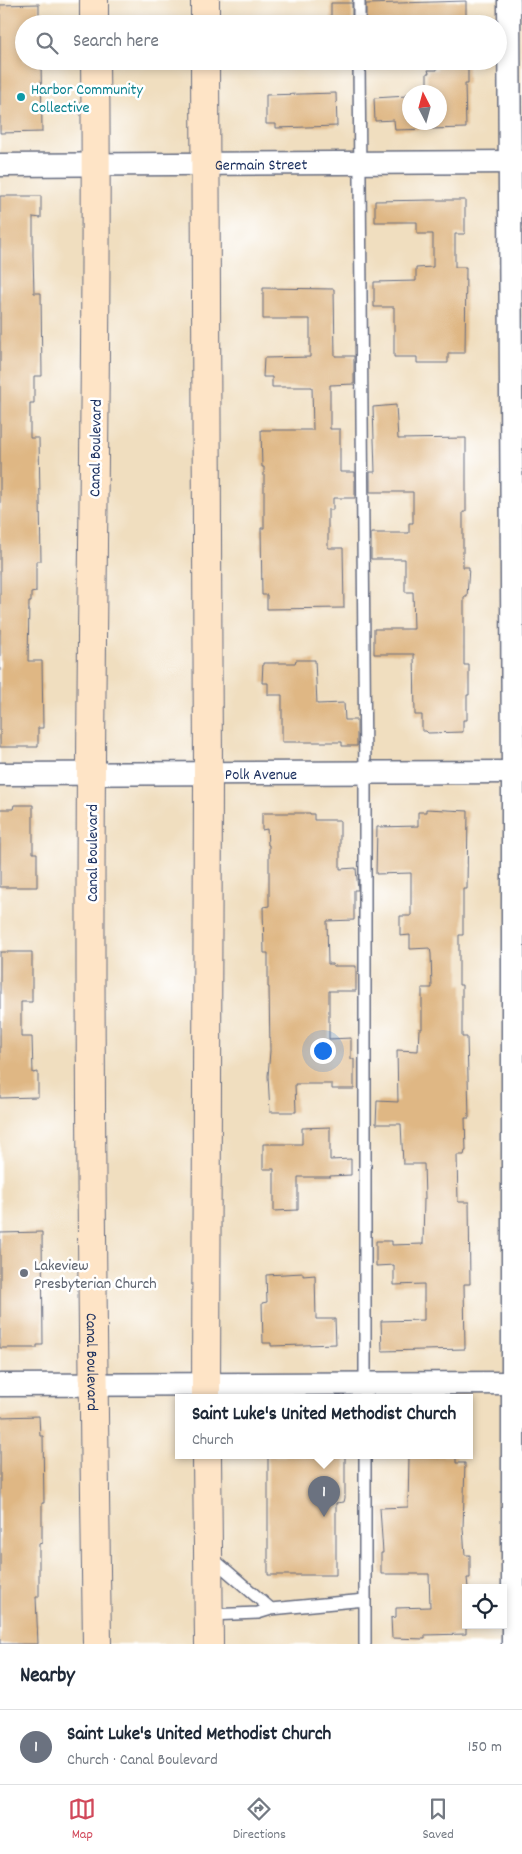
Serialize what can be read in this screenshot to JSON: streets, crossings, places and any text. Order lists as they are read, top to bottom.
{
  "streets": {
    "main road": ["Canal Boulevard"],
    "street": ["Germain Street", "Polk Avenue"]
  },
  "crossings": [
    ["Germain Street", "Canal Boulevard"],
    ["Canal Boulevard", "Polk Avenue"]
  ],
  "places": ["Harbor Community Collective", "Lakeview Presbyterian Church"],
  "north": "top",
  "page": {
    "search": "Search here",
    "popup": ["Saint Luke's United Methodist Church", "Church"],
    "pins": "1",
    "heading": "Nearby",
    "list": [
      {
        "mark": "1",
        "name": "Saint Luke's United Methodist Church",
        "note": "Church · Canal Boulevard",
        "value": "150 m"
      }
    ],
    "nav": ["Map", "Directions", "Saved"]
  }
}
